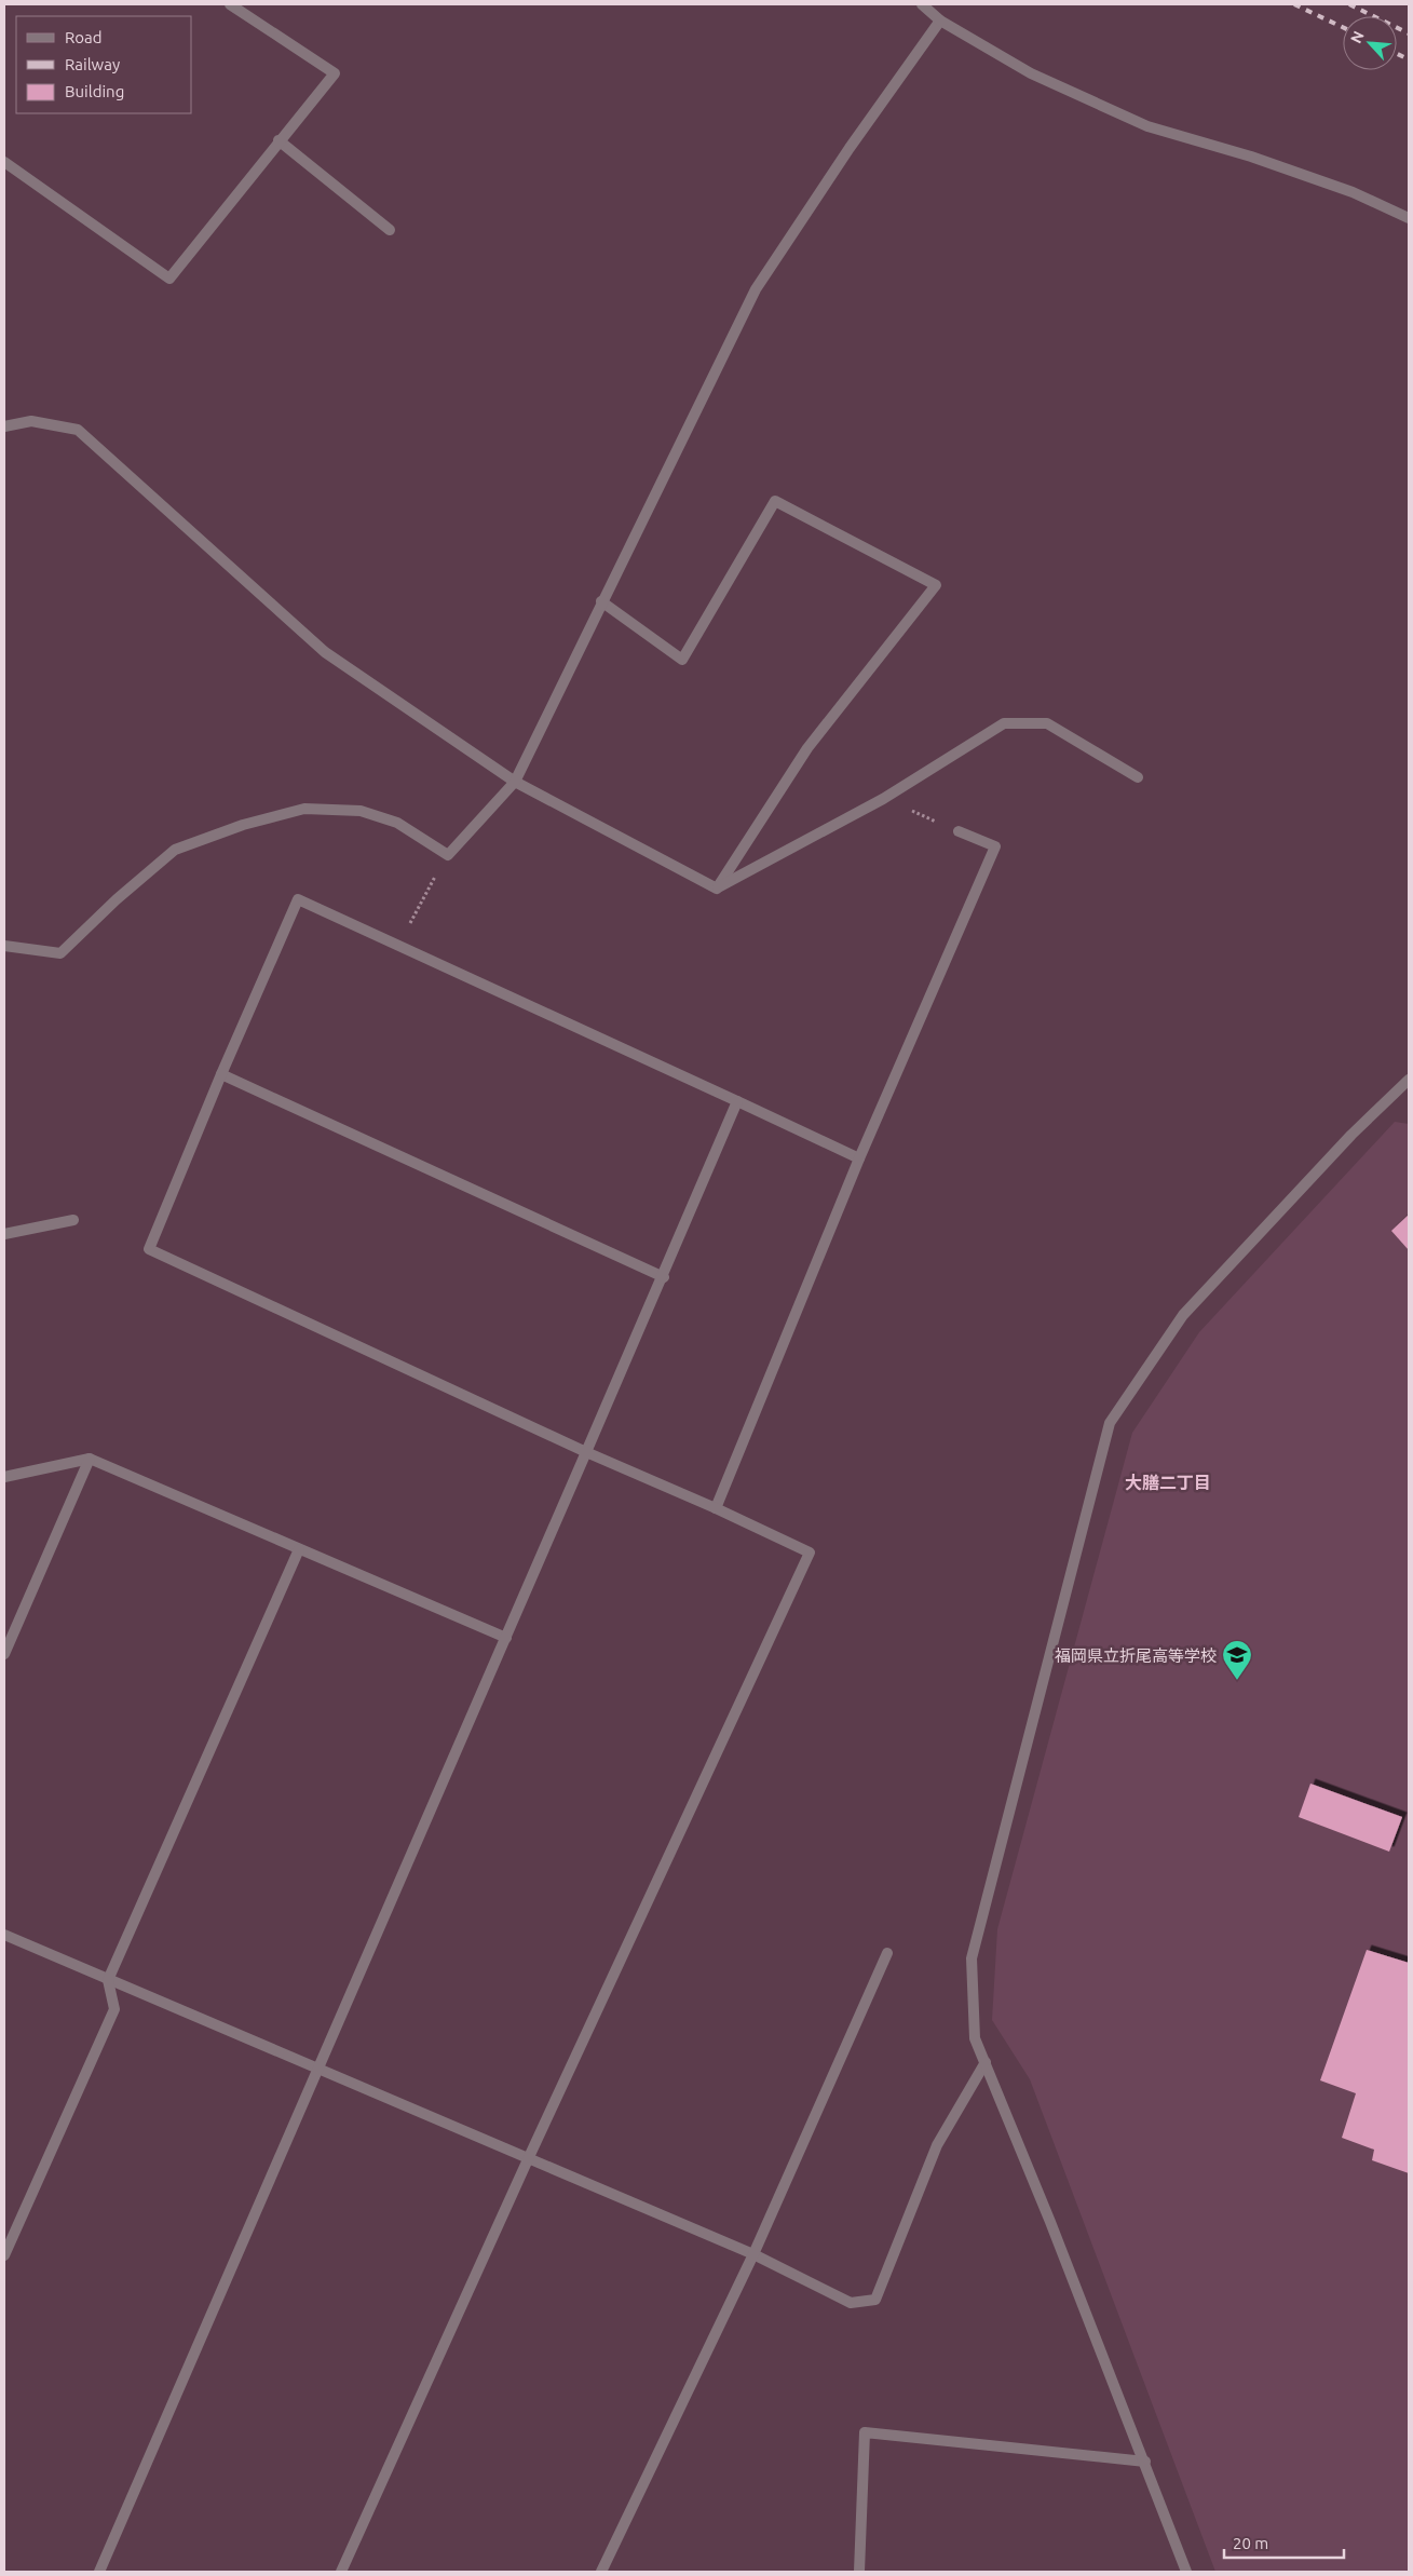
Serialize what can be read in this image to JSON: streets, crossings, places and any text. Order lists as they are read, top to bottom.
{
  "districts": ["大膳二丁目"],
  "places": {
    "school or university": ["福岡県立折尾高等学校"]
  },
  "legend": ["Road", "Railway", "Building"],
  "scale_bar": "20 m",
  "north": "top left"
}
